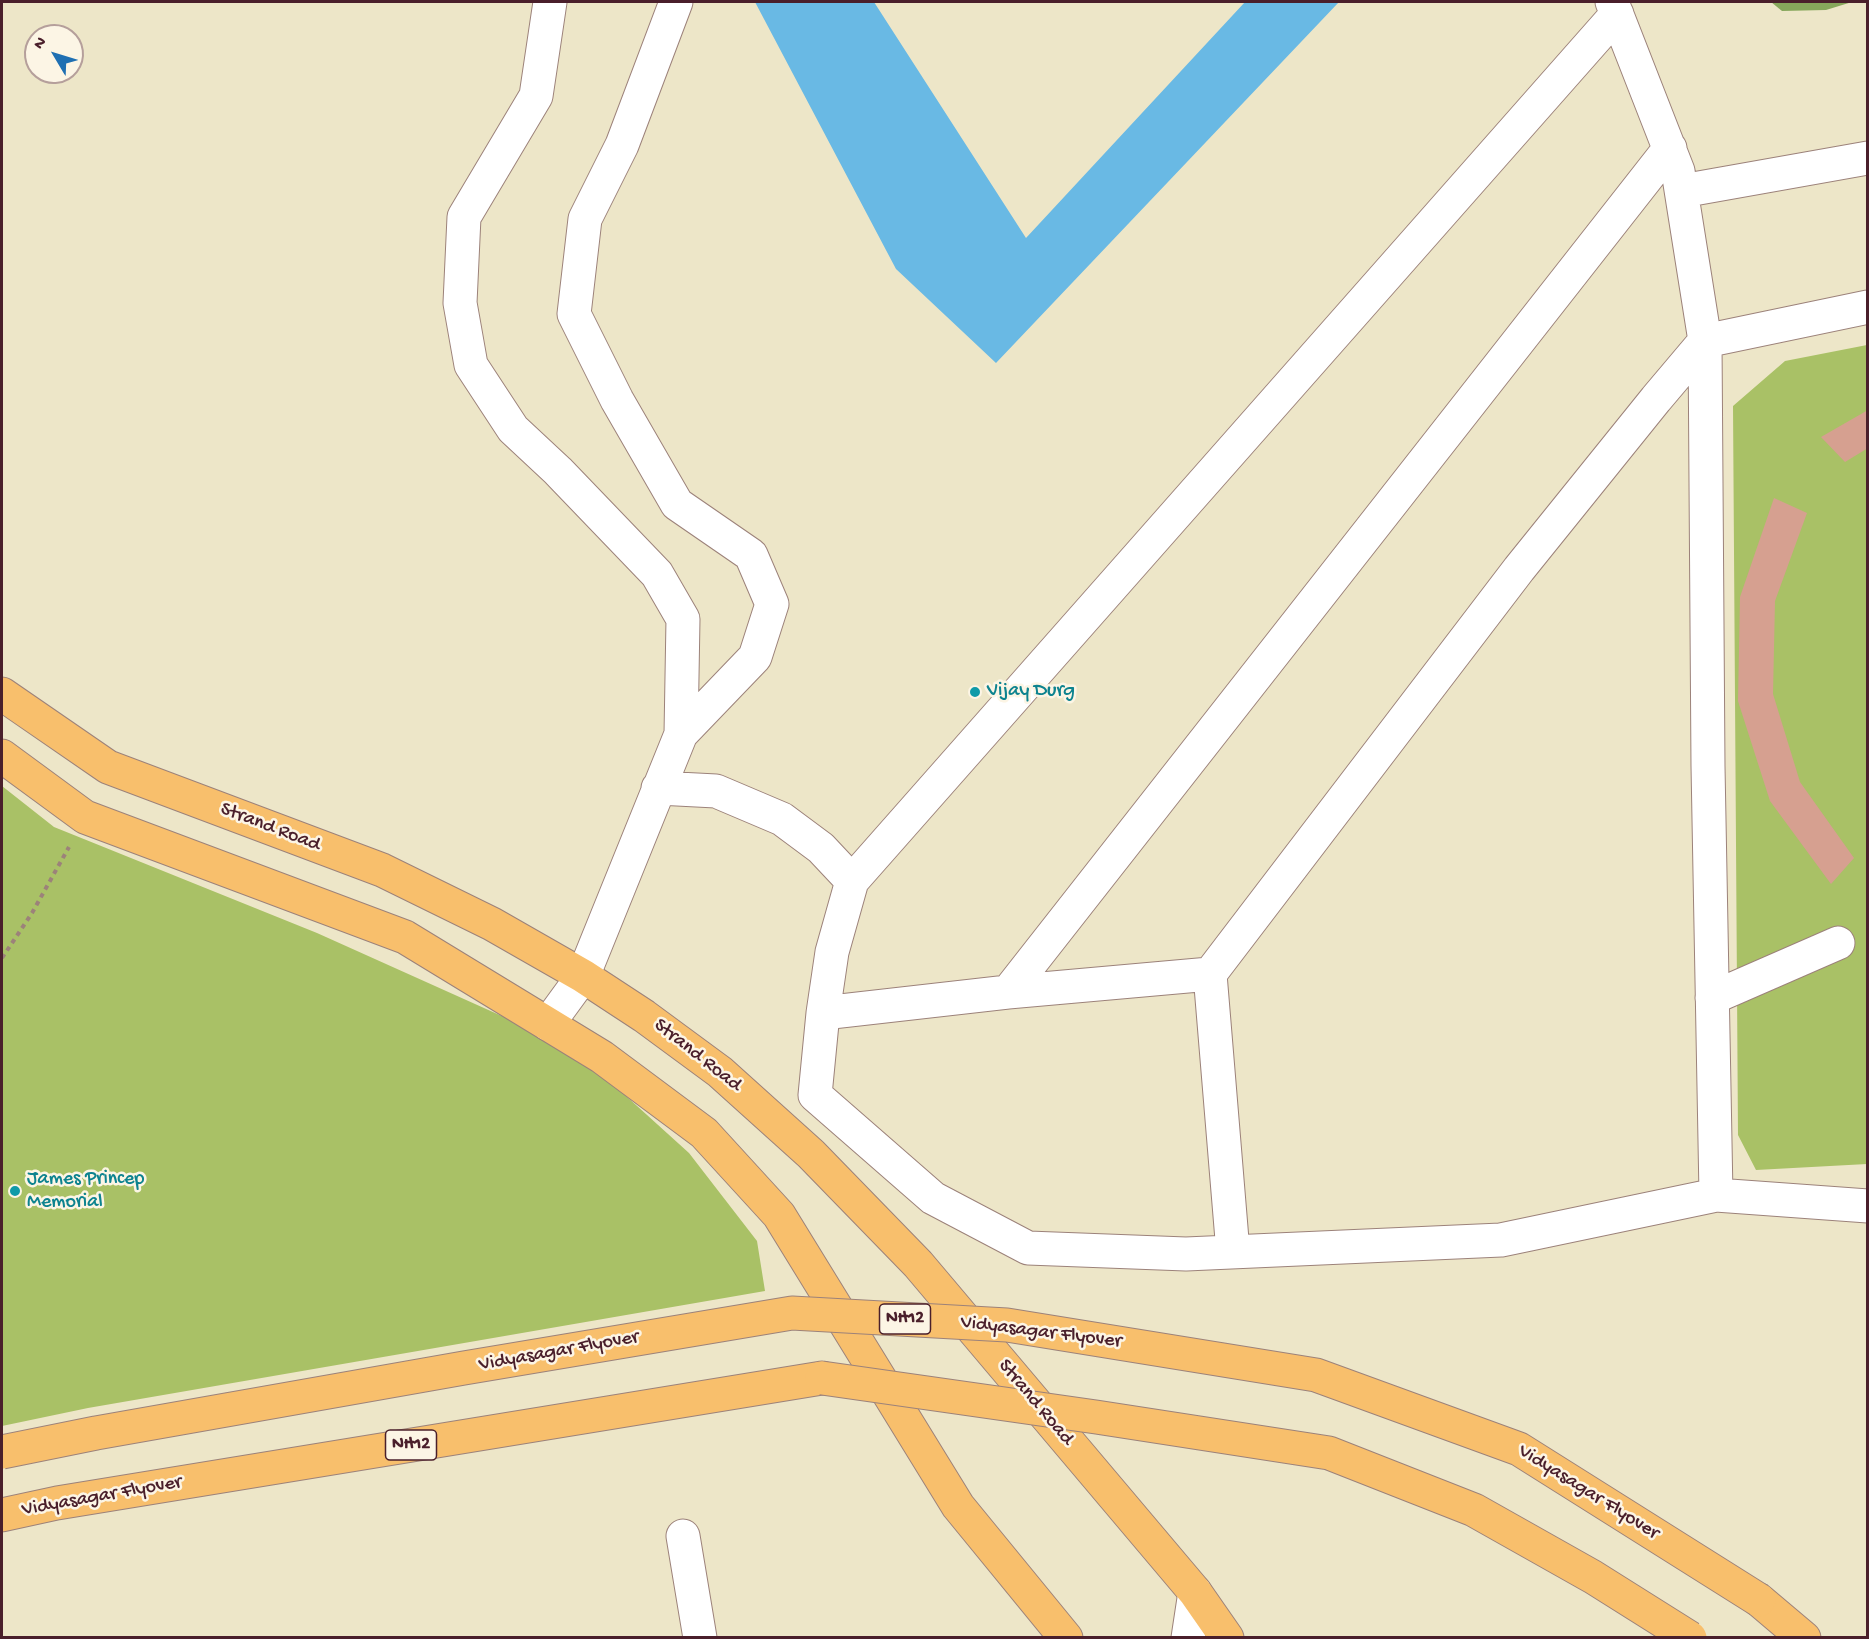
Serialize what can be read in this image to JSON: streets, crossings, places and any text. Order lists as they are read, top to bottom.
{
  "streets": {
    "main road": ["Strand Road", "NH12", "Vidyasagar Flyover"]
  },
  "places": ["Vijay Durg", "James Princep Memorial"],
  "north": "top left"
}
